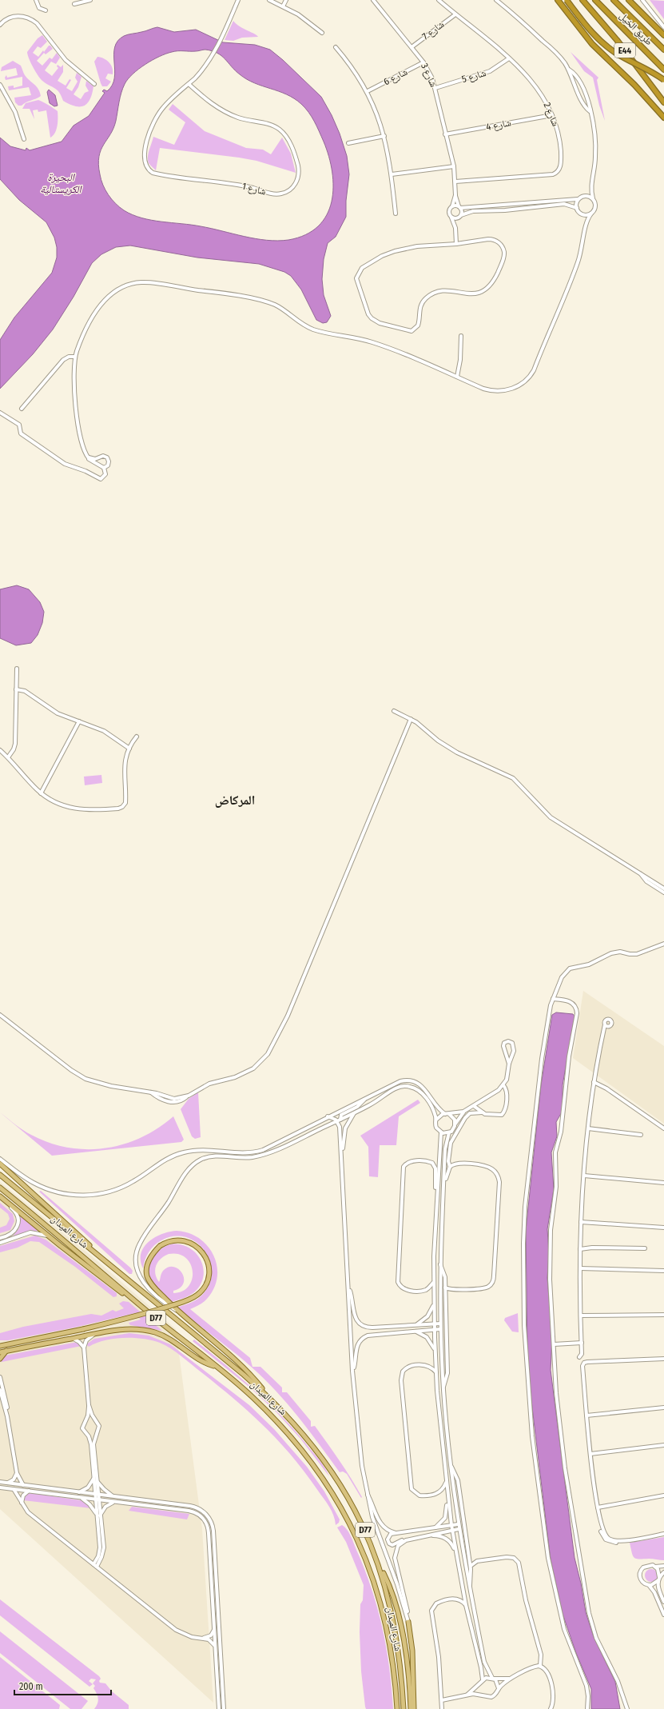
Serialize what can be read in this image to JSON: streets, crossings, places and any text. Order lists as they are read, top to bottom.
{
  "streets": {
    "highway": ["طريق الخيل", "E44"],
    "main road": ["شارع الميدان", "D77"],
    "street": [
      "شارع 7",
      "شارع 3",
      "شارع 5",
      "شارع 6",
      "شارع 2",
      "شارع 4",
      "شارع 1"
    ]
  },
  "crossings": [
    ["شارع 7", "شارع 3"],
    ["شارع 7", "شارع 2"],
    ["شارع 3", "شارع 5"],
    ["شارع 3", "شارع 6"],
    ["شارع 3", "شارع 2"],
    ["شارع 3", "شارع 4"],
    ["شارع 5", "شارع 2"],
    ["شارع 2", "شارع 4"]
  ],
  "districts": ["المركاض"],
  "water": ["البحيرة الكريستالية"],
  "scale_bar": "200 m"
}
